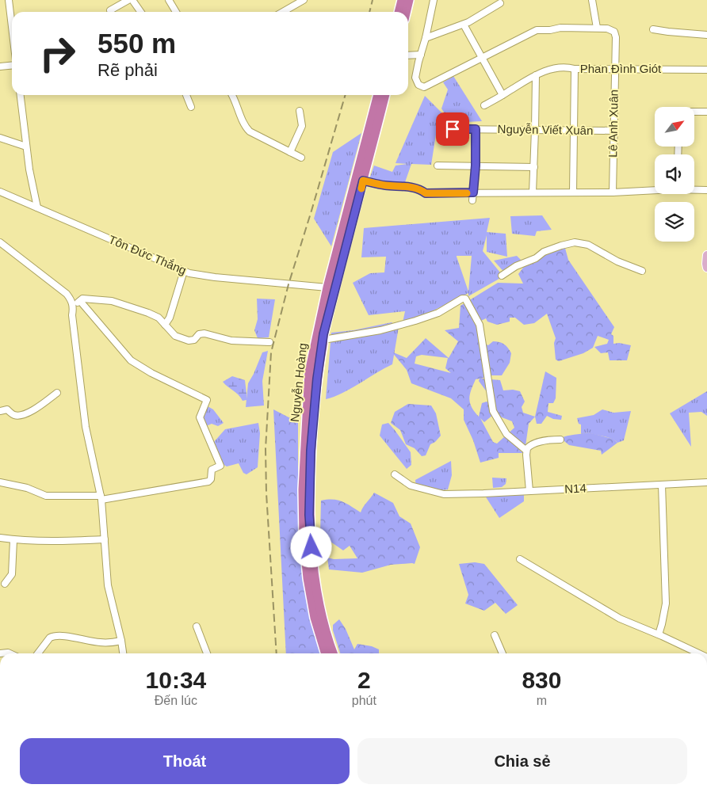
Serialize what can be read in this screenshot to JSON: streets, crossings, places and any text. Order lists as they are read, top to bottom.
{
  "streets": {
    "highway": ["Nguyễn Hoàng"],
    "street": [
      "Phan Đình Giót",
      "Lê Anh Xuân",
      "Nguyễn Viết Xuân",
      "Tôn Đức Thắng",
      "N14"
    ]
  },
  "crossings": [
    ["Phan Đình Giót", "Lê Anh Xuân"],
    ["Lê Anh Xuân", "Nguyễn Viết Xuân"],
    ["Tôn Đức Thắng", "Nguyễn Hoàng"]
  ],
  "north": "top right",
  "page": {
    "turn": ["550 m", "Rẽ phải"],
    "eta": [
      "10:34",
      "Đến lúc",
      "2",
      "phút",
      "830",
      "m"
    ],
    "buttons": ["Thoát", "Chia sẻ"]
  }
}
